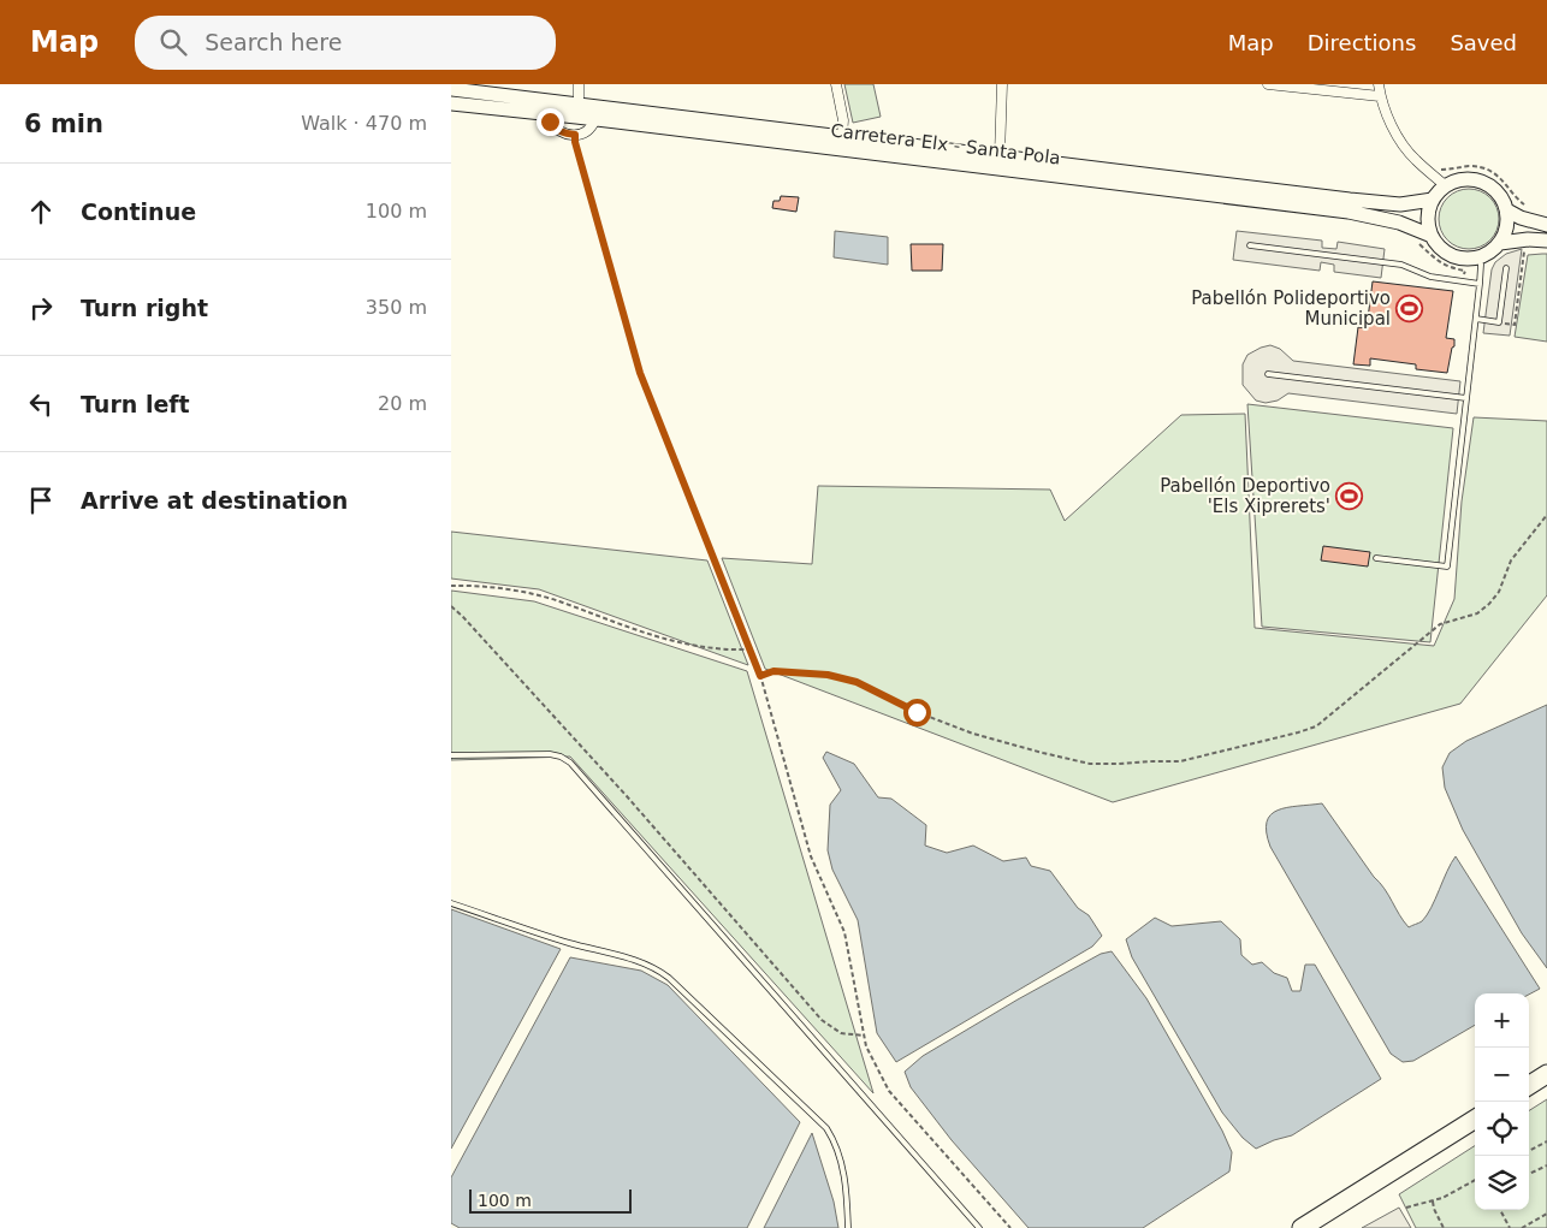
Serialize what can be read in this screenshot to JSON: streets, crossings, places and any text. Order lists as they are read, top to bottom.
{
  "streets": {
    "main road": ["Carretera Elx - Santa Pola"]
  },
  "places": {
    "sports": ["Pabellón Polideportivo Municipal", "Pabellón Deportivo 'Els Xiprerets'"]
  },
  "scale_bar": "100 m",
  "page": {
    "header": "Map",
    "search": "Search here",
    "nav": ["Map", "Directions", "Saved"],
    "heading": ["6 min", "Walk · 470 m"],
    "list": [
      ["Continue", "100 m"],
      ["Turn right", "350 m"],
      ["Turn left", "20 m"],
      "Arrive at destination"
    ],
    "map_buttons": ["+", "−"],
    "scale": "100 m"
  }
}
